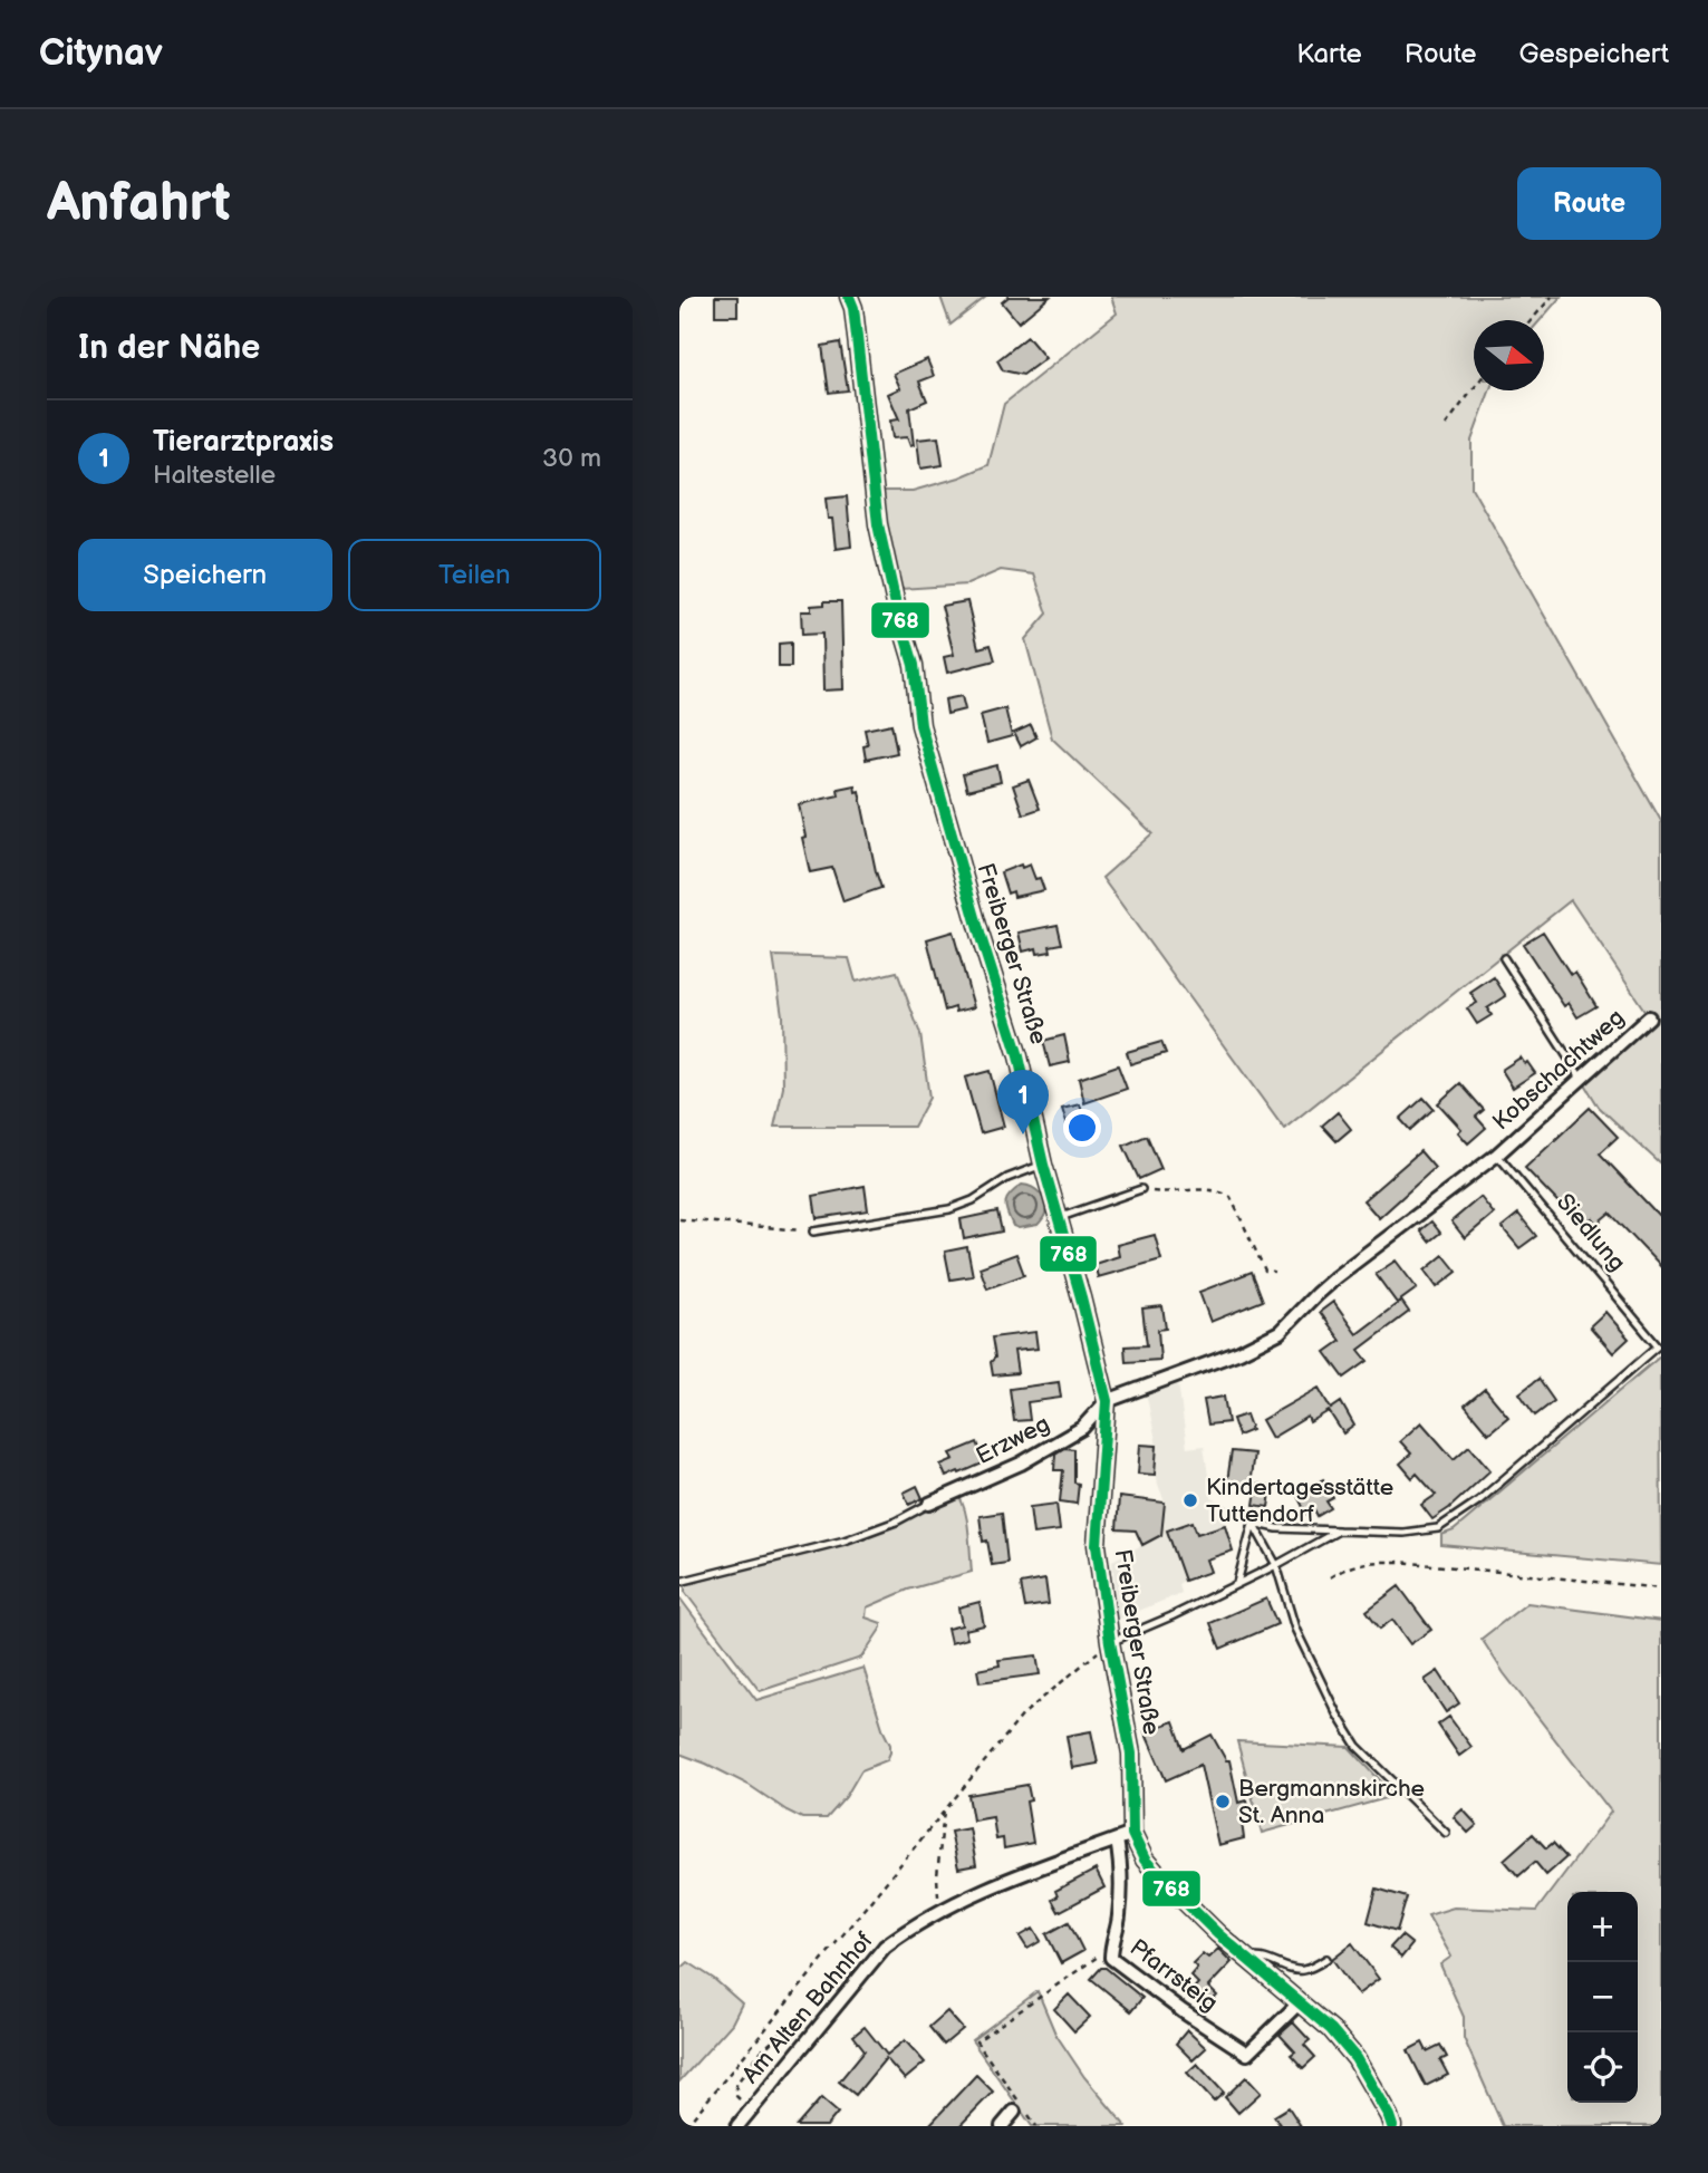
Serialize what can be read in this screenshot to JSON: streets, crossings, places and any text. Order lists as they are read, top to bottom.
{
  "streets": {
    "street": [
      "Freiberger Straße",
      "Kobschachtweg",
      "Erzweg",
      "Pfarrsteig",
      "Am Alten Bahnhof"
    ],
    "lane": ["Siedlung"]
  },
  "crossings": [
    ["Freiberger Straße", "Erzweg"],
    ["Freiberger Straße", "Pfarrsteig"],
    ["Freiberger Straße", "Am Alten Bahnhof"],
    ["Kobschachtweg", "Siedlung"],
    ["Pfarrsteig", "Am Alten Bahnhof"]
  ],
  "places": ["Kindertagesstätte Tuttendorf", "Bergmannskirche St. Anna"],
  "lines": ["transit line 768"],
  "north": "right",
  "page": {
    "header": "Citynav",
    "nav": ["Karte", "Route", "Gespeichert"],
    "buttons": [
      "Route",
      ["Speichern", "Teilen"]
    ],
    "title": "Anfahrt",
    "heading": "In der Nähe",
    "list": [
      {
        "mark": "1",
        "name": "Tierarztpraxis",
        "note": "Haltestelle",
        "value": "30 m"
      }
    ],
    "pins": "1",
    "map_buttons": ["+", "−"]
  }
}
